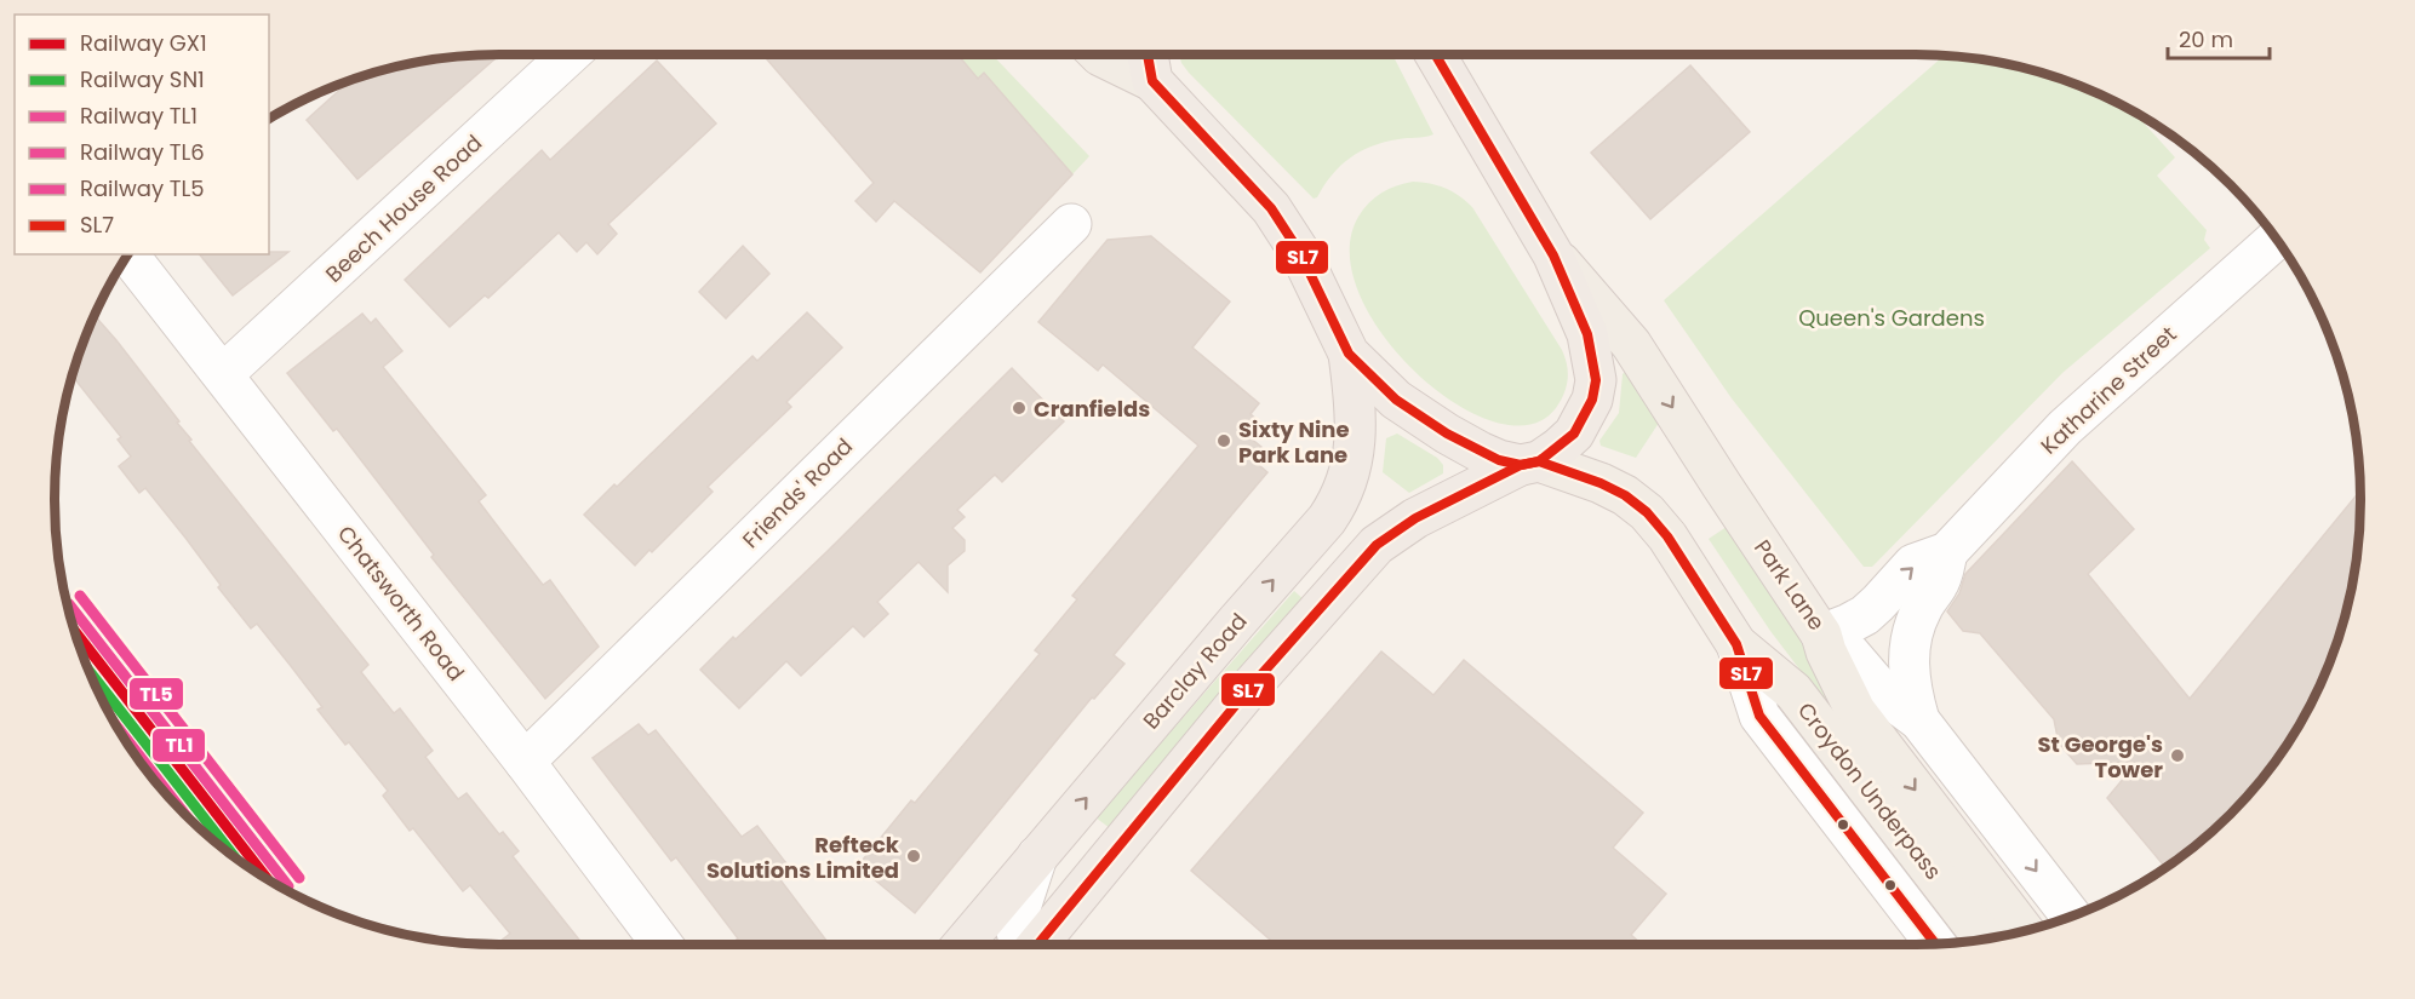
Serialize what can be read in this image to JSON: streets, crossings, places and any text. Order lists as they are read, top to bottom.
{
  "streets": {
    "highway": ["Barclay Road"],
    "main road": ["Park Lane", "Croydon Underpass"],
    "street": [
      "Beech House Road",
      "Katharine Street",
      "Friends' Road",
      "Chatsworth Road"
    ]
  },
  "crossings": [
    ["Beech House Road", "Chatsworth Road"],
    ["Katharine Street", "Park Lane"],
    ["Katharine Street", "Croydon Underpass"],
    ["Friends' Road", "Chatsworth Road"],
    ["Park Lane", "Croydon Underpass"]
  ],
  "parks": ["Queen's Gardens"],
  "places": [
    "Cranfields",
    "Sixty Nine Park Lane",
    "St George's Tower",
    "Refteck Solutions Limited"
  ],
  "lines": [
    "transit line SL7",
    "rail line TL5",
    "rail line TL1",
    "rail line GX1",
    "rail line SN1",
    "rail line TL6"
  ],
  "legend": [
    "Railway GX1",
    "Railway SN1",
    "Railway TL1",
    "Railway TL6",
    "Railway TL5",
    "SL7"
  ],
  "scale_bar": "20 m"
}
